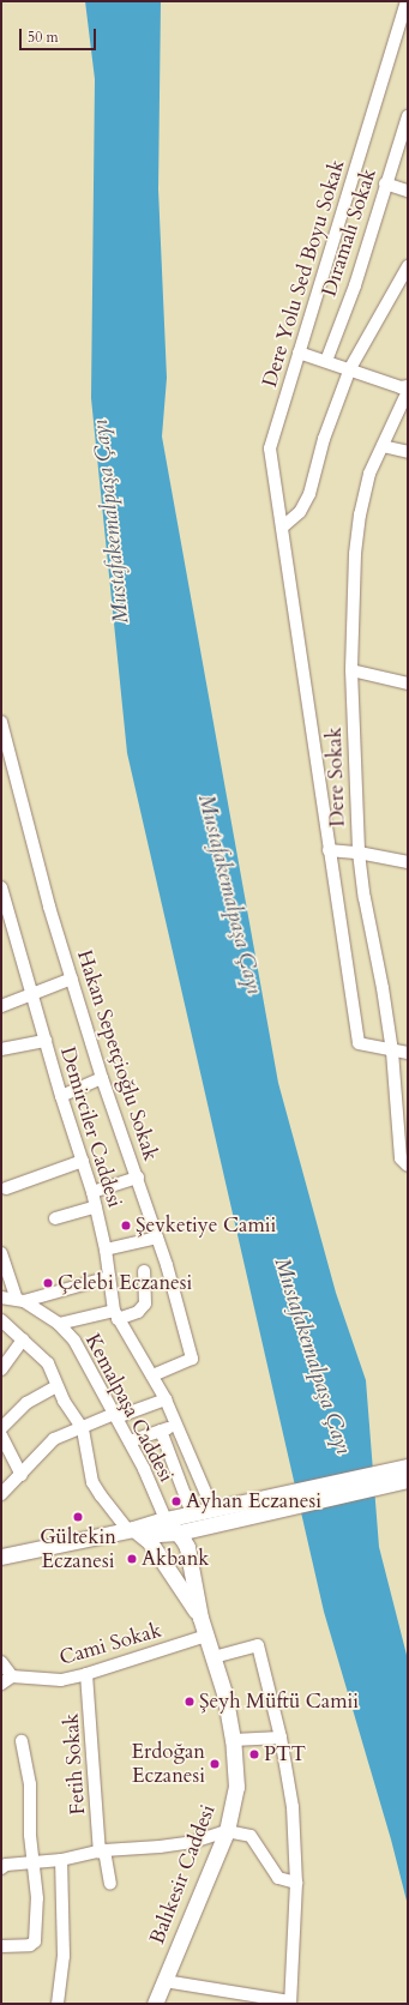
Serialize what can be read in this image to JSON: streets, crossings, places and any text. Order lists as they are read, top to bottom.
{
  "streets": {
    "main road": ["Balıkesir Caddesi"],
    "street": [
      "Dıramalı Sokak",
      "Dere Yolu Sed Boyu Sokak",
      "Dere Sokak",
      "Hakan Sepetçioğlu Sokak",
      "Demirciler Caddesi",
      "Kemalpaşa Caddesi",
      "Cami Sokak",
      "Fetih Sokak"
    ]
  },
  "crossings": [
    ["Dere Yolu Sed Boyu Sokak", "Dere Sokak"],
    ["Hakan Sepetçioğlu Sokak", "Demirciler Caddesi"],
    ["Cami Sokak", "Fetih Sokak"],
    ["Cami Sokak", "Balıkesir Caddesi"]
  ],
  "water": ["Mustafakemalpaşa Çayı"],
  "places": [
    "Şevketiye Camii",
    "Çelebi Eczanesi",
    "Ayhan Eczanesi",
    "Gültekin Eczanesi",
    "Akbank",
    "Şeyh Müftü Camii",
    "PTT",
    "Erdoğan Eczanesi"
  ],
  "scale_bar": "50 m"
}
